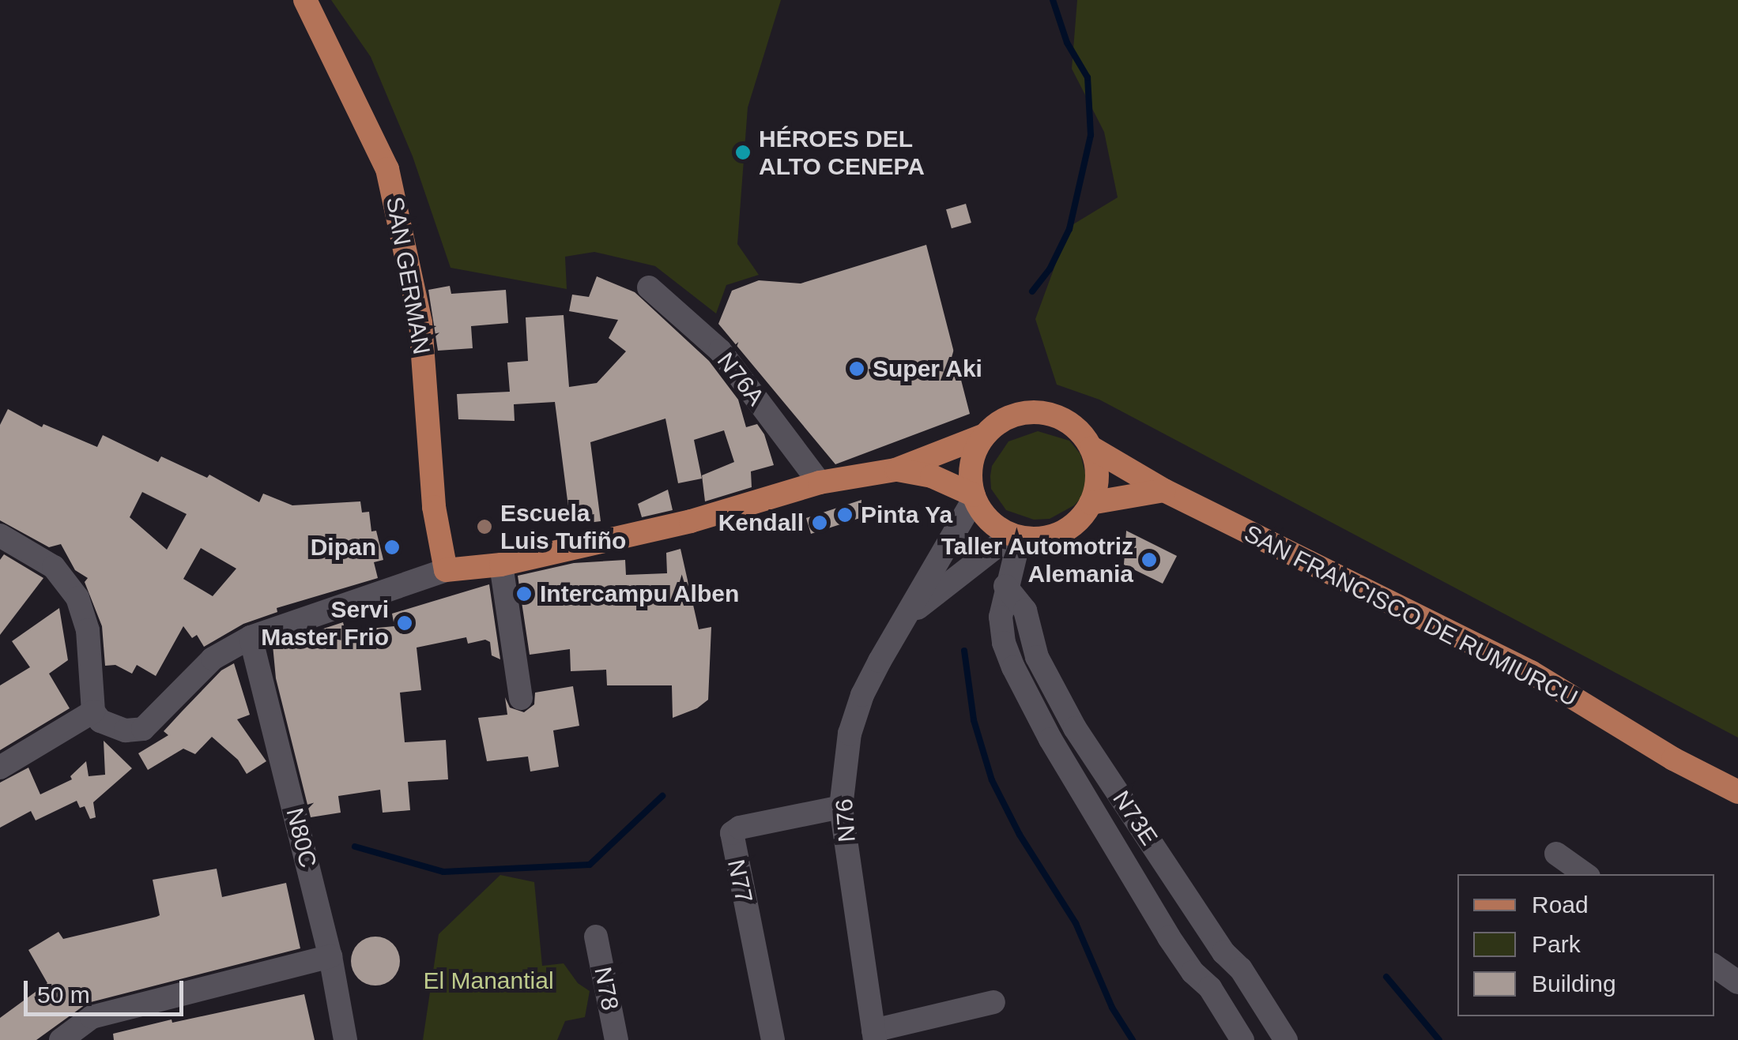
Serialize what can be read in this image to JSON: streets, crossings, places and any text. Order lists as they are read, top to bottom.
{
  "streets": {
    "main road": ["SAN GERMAN", "SAN FRANCISCO DE RUMIURCU"],
    "street": [
      "N76A",
      "N73E",
      "N76",
      "N80C",
      "N77",
      "N78"
    ]
  },
  "crossings": [
    ["SAN FRANCISCO DE RUMIURCU", "N73E"],
    ["SAN FRANCISCO DE RUMIURCU", "N76"],
    ["N73E", "N76"],
    ["N76", "N77"]
  ],
  "parks": ["El Manantial"],
  "places": [
    "HÉROES DEL ALTO CENEPA",
    "Super Aki",
    "Pinta Ya",
    "Kendall",
    "Escuela Luis Tufiño",
    "Dipan",
    "Taller Automotriz Alemania",
    "Intercampu Alben",
    "Servi Master Frio"
  ],
  "legend": ["Road", "Park", "Building"],
  "scale_bar": "50 m"
}
